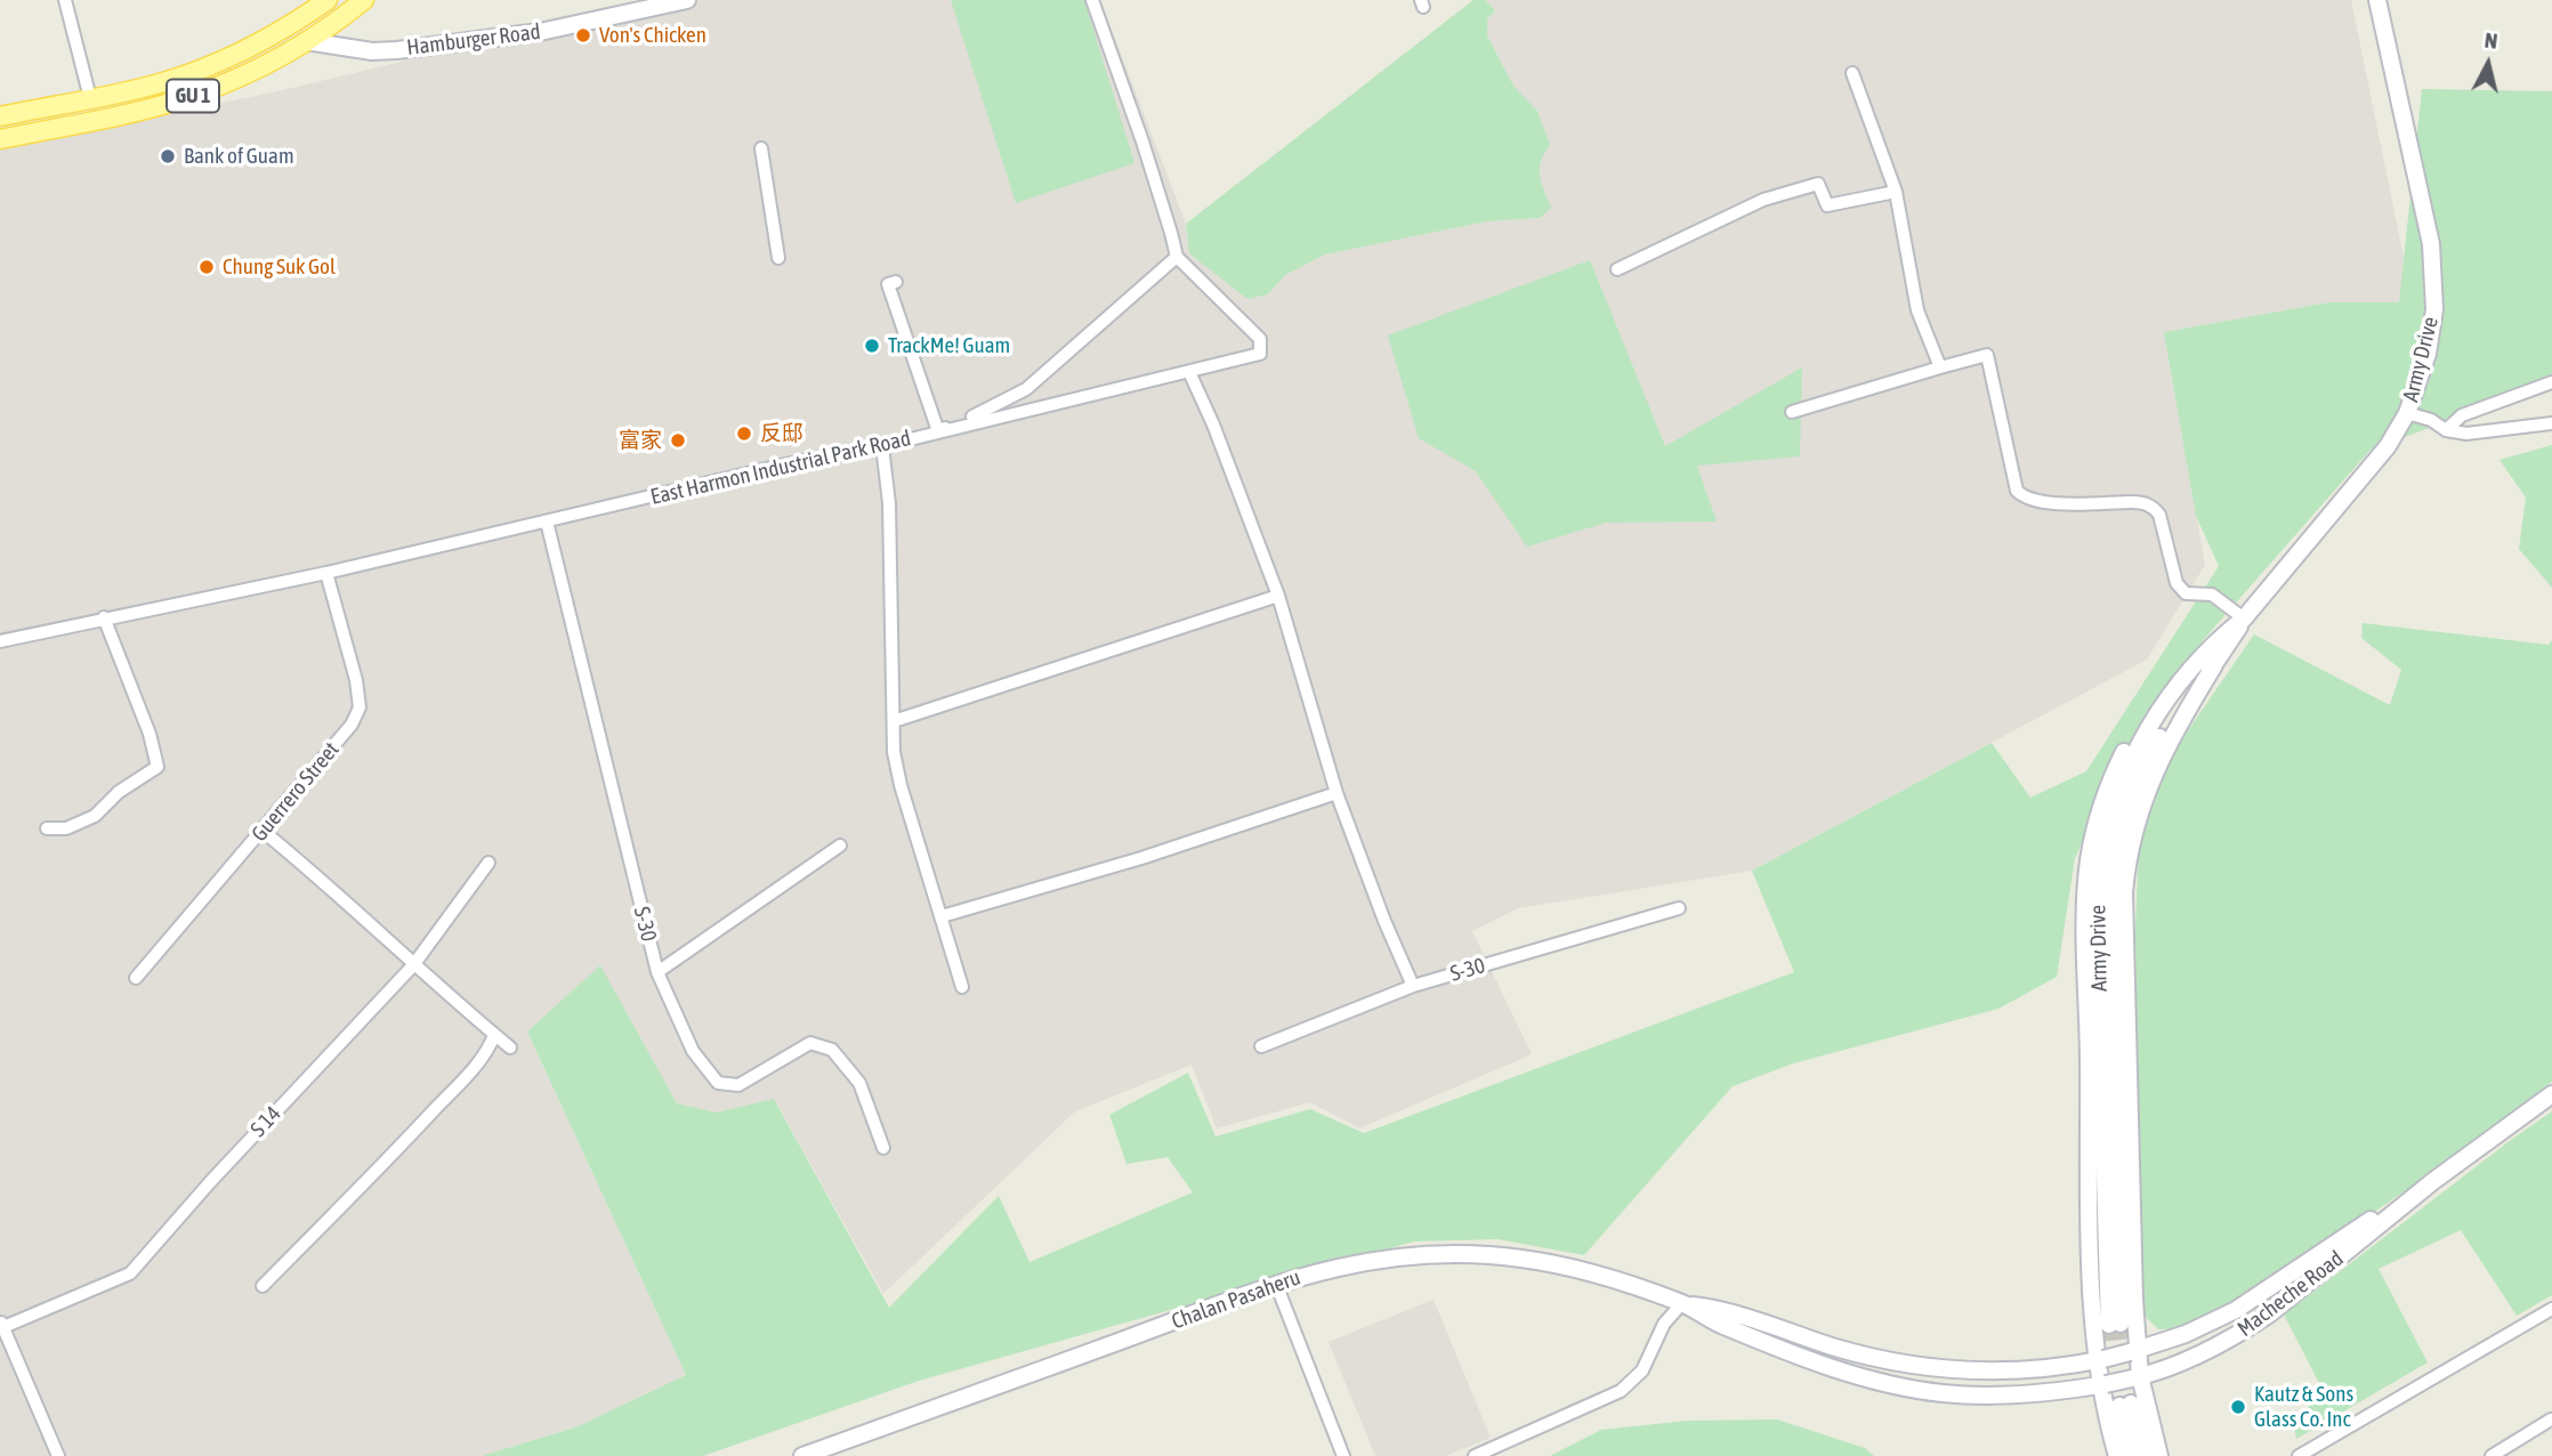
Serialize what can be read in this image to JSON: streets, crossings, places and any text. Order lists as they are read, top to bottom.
{
  "streets": {
    "main road": [
      "Hamburger Road",
      "GU 1",
      "Army Drive",
      "Macheche Road",
      "Chalan Pasaheru"
    ],
    "street": [
      "East Harmon Industrial Park Road",
      "Guerrero Street",
      "S-30",
      "S 14"
    ]
  },
  "crossings": [
    ["Hamburger Road", "GU 1"],
    ["East Harmon Industrial Park Road", "Guerrero Street"],
    ["East Harmon Industrial Park Road", "S-30"],
    ["Macheche Road", "Chalan Pasaheru"]
  ],
  "places": [
    "Von's Chicken",
    "Bank of Guam",
    "Chung Suk Gol",
    "TrackMe! Guam",
    "反邸",
    "富家",
    "Kautz & Sons Glass Co. Inc"
  ],
  "north": "top"
}
